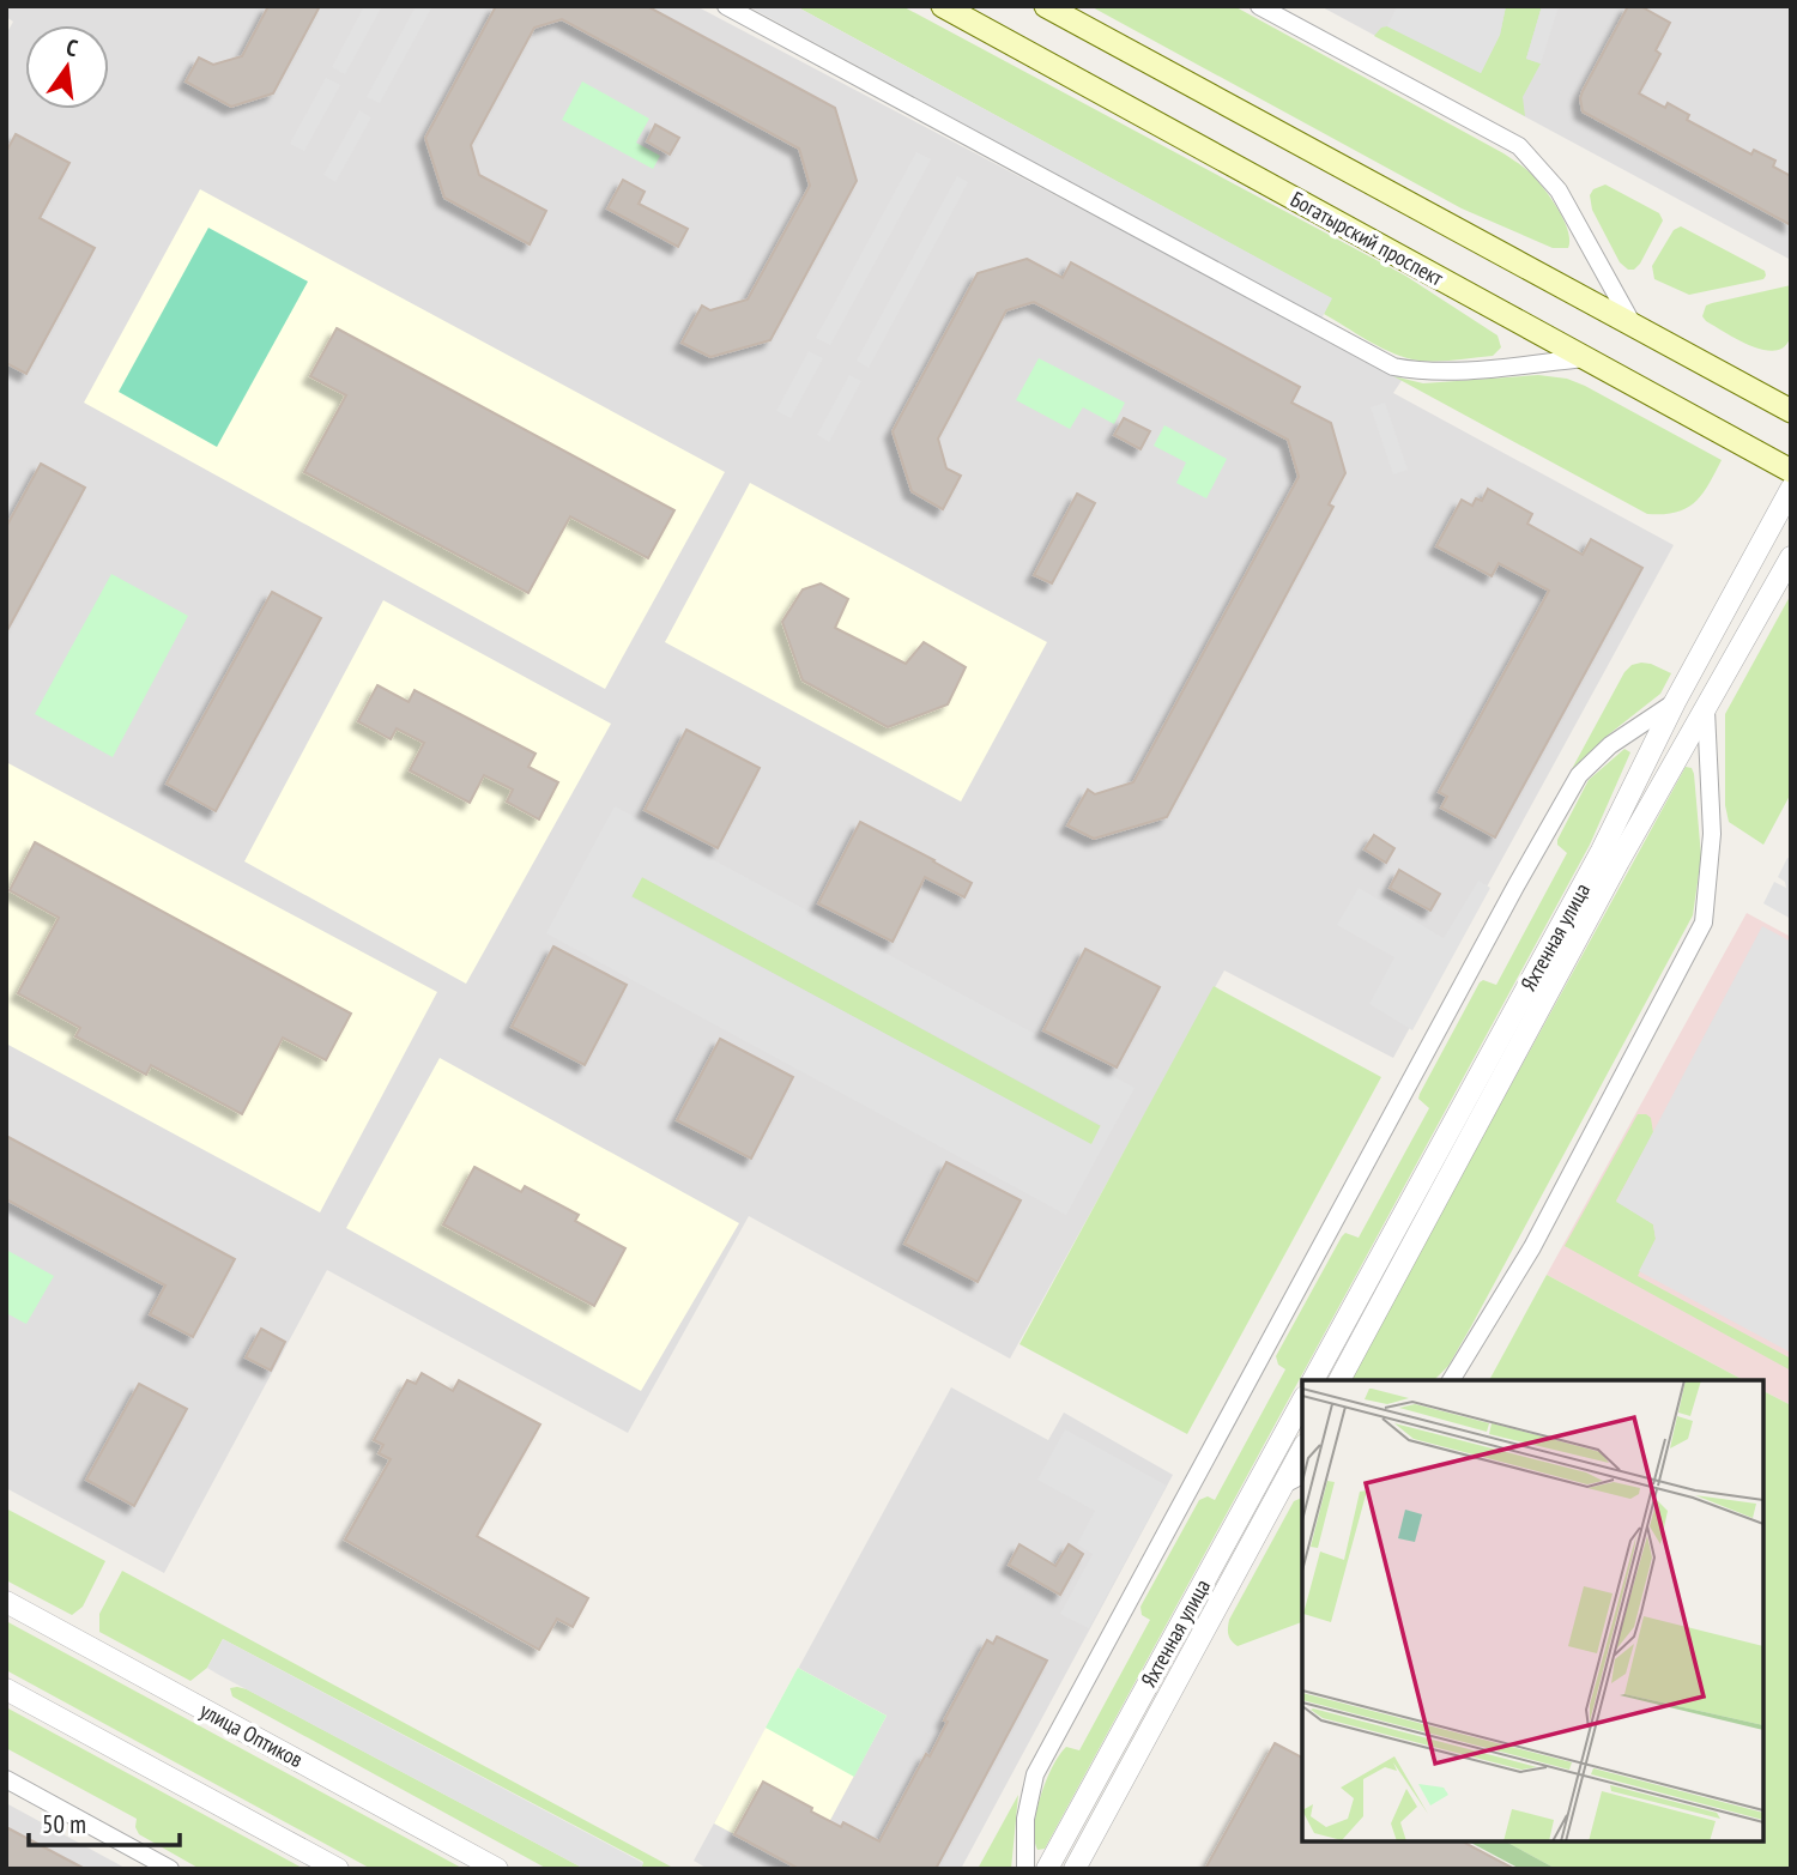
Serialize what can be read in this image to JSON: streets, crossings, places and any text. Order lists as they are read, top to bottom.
{
  "streets": {
    "main road": ["Богатырский проспект"],
    "street": ["Яхтенная улица", "улица Оптиков"]
  },
  "scale_bar": "50 m",
  "north": "top"
}
